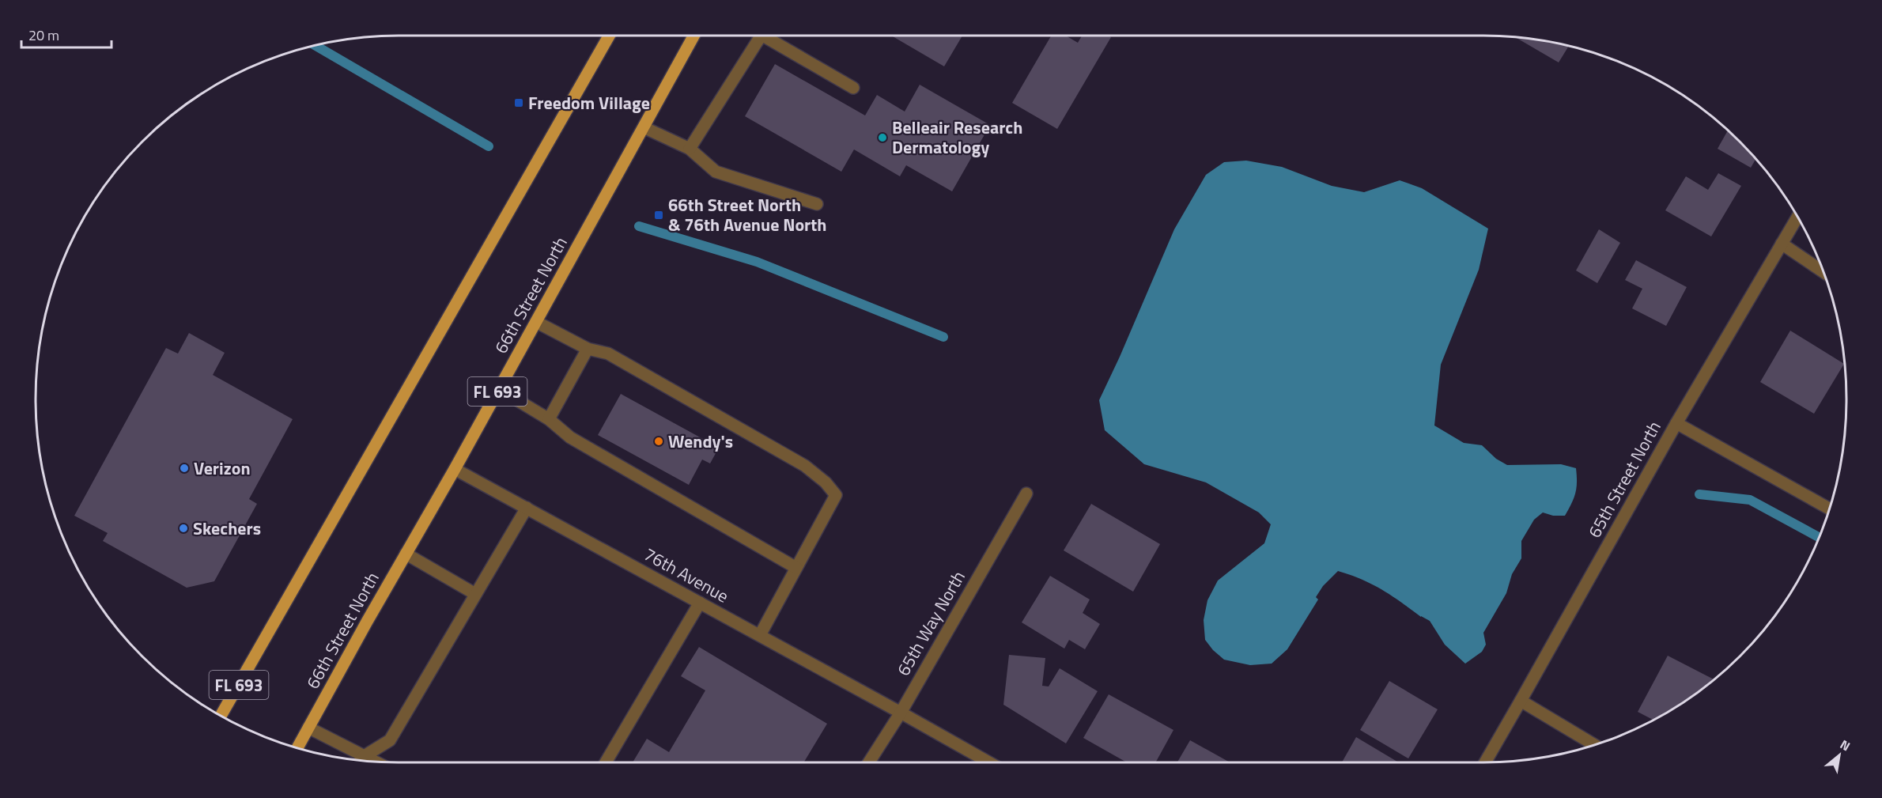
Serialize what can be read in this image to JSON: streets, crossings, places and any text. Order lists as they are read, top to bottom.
{
  "streets": {
    "main road": ["66th Street North", "FL 693"],
    "street": ["65th Street North", "76th Avenue", "65th Way North"]
  },
  "crossings": [
    ["66th Street North", "76th Avenue"],
    ["76th Avenue", "65th Way North"]
  ],
  "places": {
    "transit": ["Freedom Village", "66th Street North & 76th Avenue North"],
    "other": [
      "Belleair Research Dermatology",
      "Wendy's",
      "Verizon",
      "Skechers"
    ]
  },
  "scale_bar": "20 m",
  "north": "top right"
}
